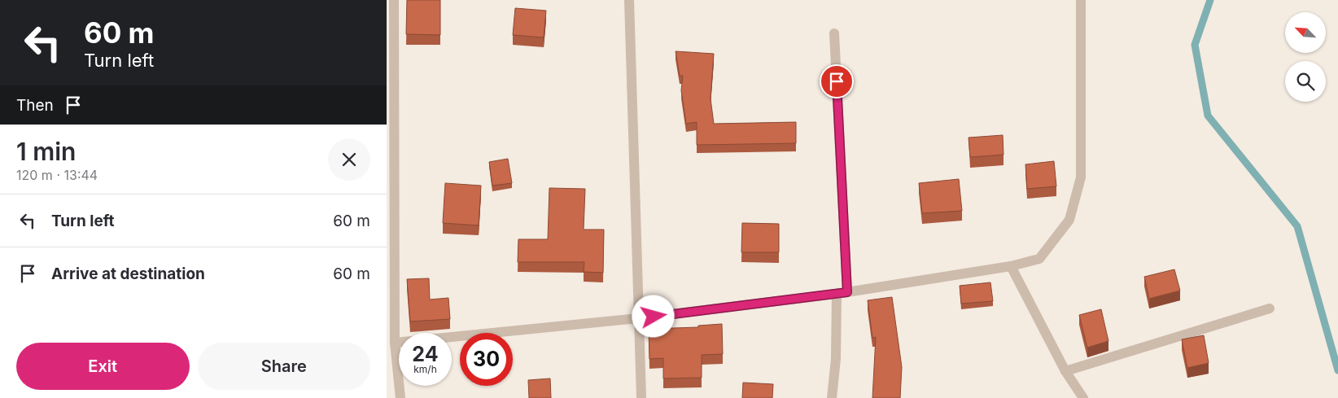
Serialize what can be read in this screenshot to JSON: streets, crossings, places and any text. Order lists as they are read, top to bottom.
{
  "north": "top left",
  "page": {
    "turn": ["60 m", "Turn left"],
    "then": "Then",
    "heading": ["1 min", "120 m · 13:44"],
    "list": [
      {
        "name": "Turn left",
        "value": "60 m"
      },
      {
        "name": "Arrive at destination",
        "value": "60 m"
      }
    ],
    "speed": "24 km/h",
    "limit": "30",
    "buttons": ["Exit", "Share"]
  }
}
